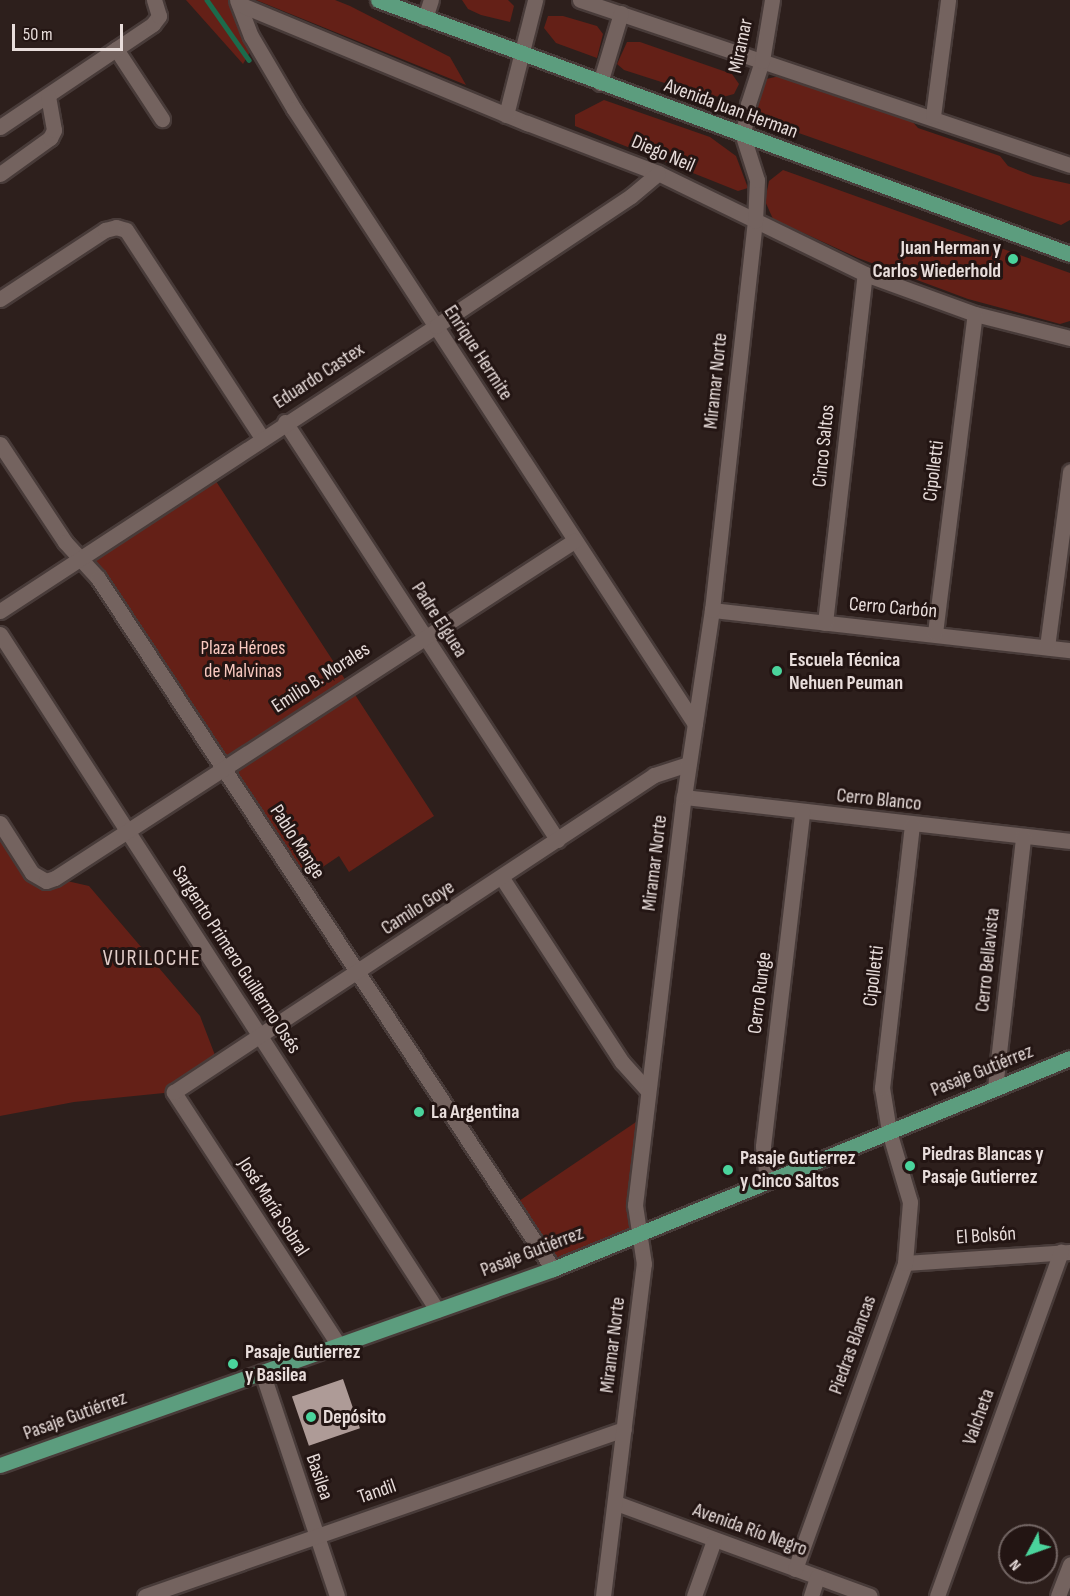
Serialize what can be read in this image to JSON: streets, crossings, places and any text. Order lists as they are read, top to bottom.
{
  "streets": {
    "main road": ["Avenida Juan Herman", "Pasaje Gutiérrez"],
    "street": [
      "Miramar",
      "Diego Neil",
      "Enrique Hermite",
      "Eduardo Castex",
      "Miramar Norte",
      "Cinco Saltos",
      "Cipolletti",
      "Cerro Carbón",
      "Padre Elguea",
      "Emilio B. Morales",
      "Cerro Blanco",
      "Pablo Mange",
      "Camilo Goye",
      "Sargento Primero Guillermo Osés",
      "Cerro Bellavista",
      "Cerro Runge",
      "José María Sobral",
      "El Bolsón",
      "Piedras Blancas",
      "Valcheta",
      "Basilea",
      "Tandil",
      "Avenida Río Negro"
    ]
  },
  "crossings": [
    ["Miramar", "Avenida Juan Herman"],
    ["Miramar", "Miramar Norte"],
    ["Avenida Juan Herman", "Miramar Norte"],
    ["Diego Neil", "Enrique Hermite"],
    ["Diego Neil", "Eduardo Castex"],
    ["Diego Neil", "Miramar Norte"],
    ["Diego Neil", "Cinco Saltos"],
    ["Diego Neil", "Cipolletti"],
    ["Enrique Hermite", "Eduardo Castex"],
    ["Enrique Hermite", "Miramar Norte"],
    ["Enrique Hermite", "Emilio B. Morales"],
    ["Eduardo Castex", "Padre Elguea"],
    ["Eduardo Castex", "Pablo Mange"],
    ["Miramar Norte", "Cerro Carbón"],
    ["Miramar Norte", "Cerro Blanco"],
    ["Miramar Norte", "Camilo Goye"],
    ["Miramar Norte", "Pasaje Gutiérrez"],
    ["Miramar Norte", "Tandil"],
    ["Miramar Norte", "Avenida Río Negro"],
    ["Cinco Saltos", "Cerro Carbón"],
    ["Cipolletti", "Cerro Carbón"],
    ["Cipolletti", "Cerro Blanco"],
    ["Cipolletti", "Pasaje Gutiérrez"],
    ["Cipolletti", "Piedras Blancas"],
    ["Padre Elguea", "Emilio B. Morales"],
    ["Padre Elguea", "Camilo Goye"],
    ["Emilio B. Morales", "Pablo Mange"],
    ["Emilio B. Morales", "Sargento Primero Guillermo Osés"],
    ["Cerro Blanco", "Cerro Bellavista"],
    ["Cerro Blanco", "Cerro Runge"],
    ["Pablo Mange", "Camilo Goye"],
    ["Pablo Mange", "Pasaje Gutiérrez"],
    ["Camilo Goye", "Sargento Primero Guillermo Osés"],
    ["Camilo Goye", "José María Sobral"],
    ["Sargento Primero Guillermo Osés", "Pasaje Gutiérrez"],
    ["Cerro Bellavista", "Pasaje Gutiérrez"],
    ["Cerro Runge", "Pasaje Gutiérrez"],
    ["Pasaje Gutiérrez", "José María Sobral"],
    ["Pasaje Gutiérrez", "Piedras Blancas"],
    ["Pasaje Gutiérrez", "Basilea"],
    ["El Bolsón", "Piedras Blancas"],
    ["El Bolsón", "Valcheta"],
    ["Piedras Blancas", "Avenida Río Negro"],
    ["Basilea", "Tandil"]
  ],
  "districts": ["VURILOCHE"],
  "parks": ["Plaza Héroes de Malvinas"],
  "places": [
    "Juan Herman y Carlos Wiederhold",
    "Escuela Técnica Nehuen Peuman",
    "La Argentina",
    "Piedras Blancas y Pasaje Gutierrez",
    "Pasaje Gutierrez y Cinco Saltos",
    "Pasaje Gutierrez y Basilea",
    "Depósito"
  ],
  "scale_bar": "50 m",
  "north": "bottom left"
}
